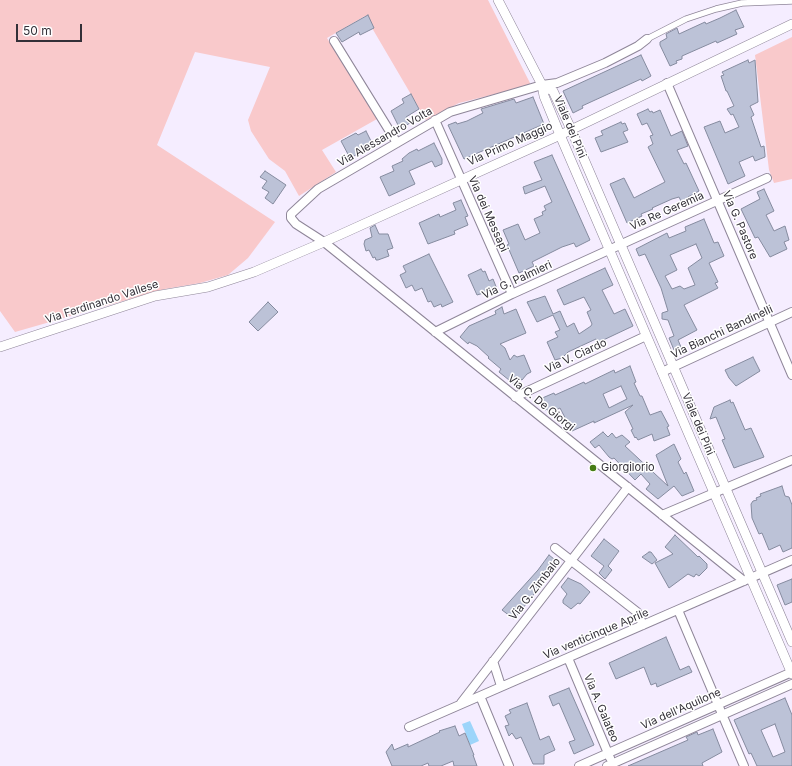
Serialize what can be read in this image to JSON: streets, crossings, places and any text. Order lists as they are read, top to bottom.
{
  "streets": {
    "street": [
      "Viale dei Pini",
      "Via Alessandro Volta",
      "Via Primo Maggio",
      "Via Re Geremia",
      "Via dei Messapi",
      "Via G. Pastore",
      "Via G. Palmieri",
      "Via Ferdinando Vallese",
      "Via Bianchi Bandinelli",
      "Via V. Ciardo",
      "Via C. De Giorgi",
      "Via G. Zimbalo",
      "Via venticinque Aprile",
      "Via A. Galateo",
      "Via dell'Aquilone"
    ]
  },
  "crossings": [
    ["Viale dei Pini", "Via Alessandro Volta"],
    ["Viale dei Pini", "Via Primo Maggio"],
    ["Viale dei Pini", "Via Re Geremia"],
    ["Viale dei Pini", "Via G. Palmieri"],
    ["Viale dei Pini", "Via Bianchi Bandinelli"],
    ["Viale dei Pini", "Via V. Ciardo"],
    ["Viale dei Pini", "Via C. De Giorgi"],
    ["Viale dei Pini", "Via venticinque Aprile"],
    ["Viale dei Pini", "Via dell'Aquilone"],
    ["Via Alessandro Volta", "Via Primo Maggio"],
    ["Via Alessandro Volta", "Via dei Messapi"],
    ["Via Alessandro Volta", "Via Ferdinando Vallese"],
    ["Via Alessandro Volta", "Via C. De Giorgi"],
    ["Via Primo Maggio", "Via dei Messapi"],
    ["Via Primo Maggio", "Via G. Pastore"],
    ["Via Primo Maggio", "Via Ferdinando Vallese"],
    ["Via Primo Maggio", "Via C. De Giorgi"],
    ["Via Re Geremia", "Via G. Pastore"],
    ["Via Re Geremia", "Via G. Palmieri"],
    ["Via dei Messapi", "Via G. Palmieri"],
    ["Via G. Pastore", "Via Bianchi Bandinelli"],
    ["Via G. Palmieri", "Via C. De Giorgi"],
    ["Via Ferdinando Vallese", "Via C. De Giorgi"],
    ["Via V. Ciardo", "Via C. De Giorgi"],
    ["Via C. De Giorgi", "Via G. Zimbalo"],
    ["Via C. De Giorgi", "Via venticinque Aprile"],
    ["Via G. Zimbalo", "Via venticinque Aprile"],
    ["Via venticinque Aprile", "Via A. Galateo"],
    ["Via A. Galateo", "Via dell'Aquilone"]
  ],
  "places": ["Giorgilorio"],
  "scale_bar": "50 m"
}
